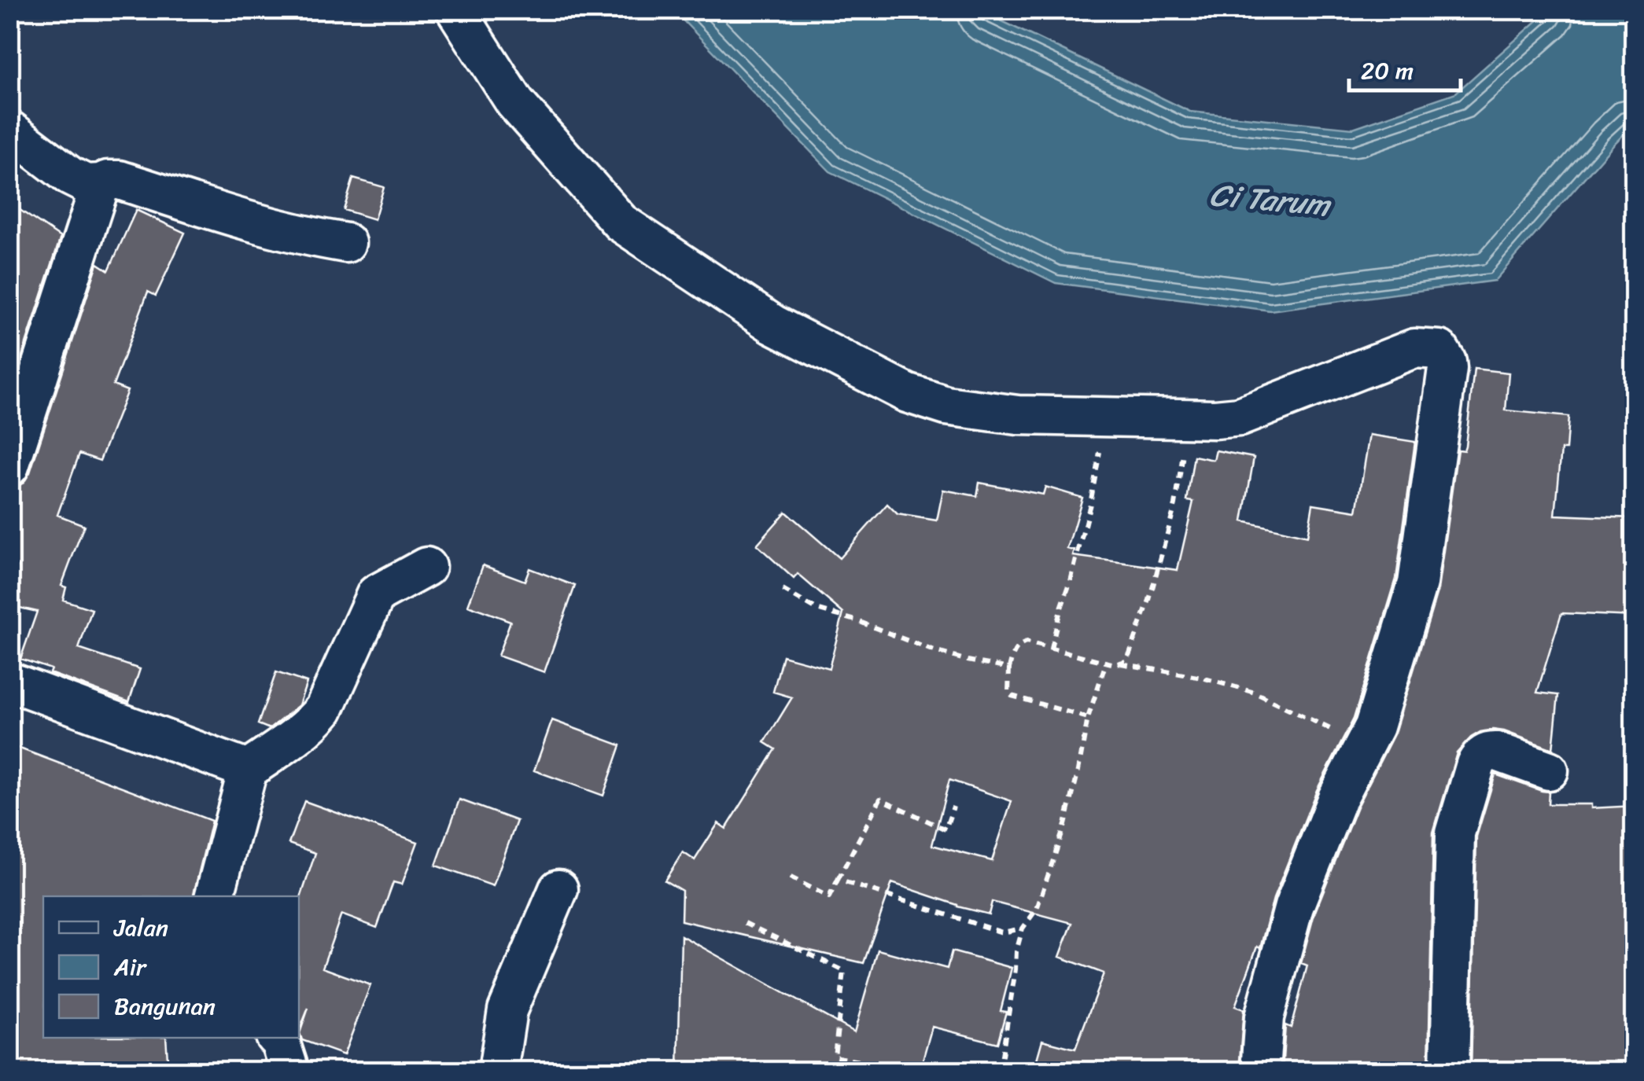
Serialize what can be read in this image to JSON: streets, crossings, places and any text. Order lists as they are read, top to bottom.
{
  "water": ["Ci Tarum"],
  "legend": ["Jalan", "Air", "Bangunan"],
  "scale_bar": "20 m"
}
